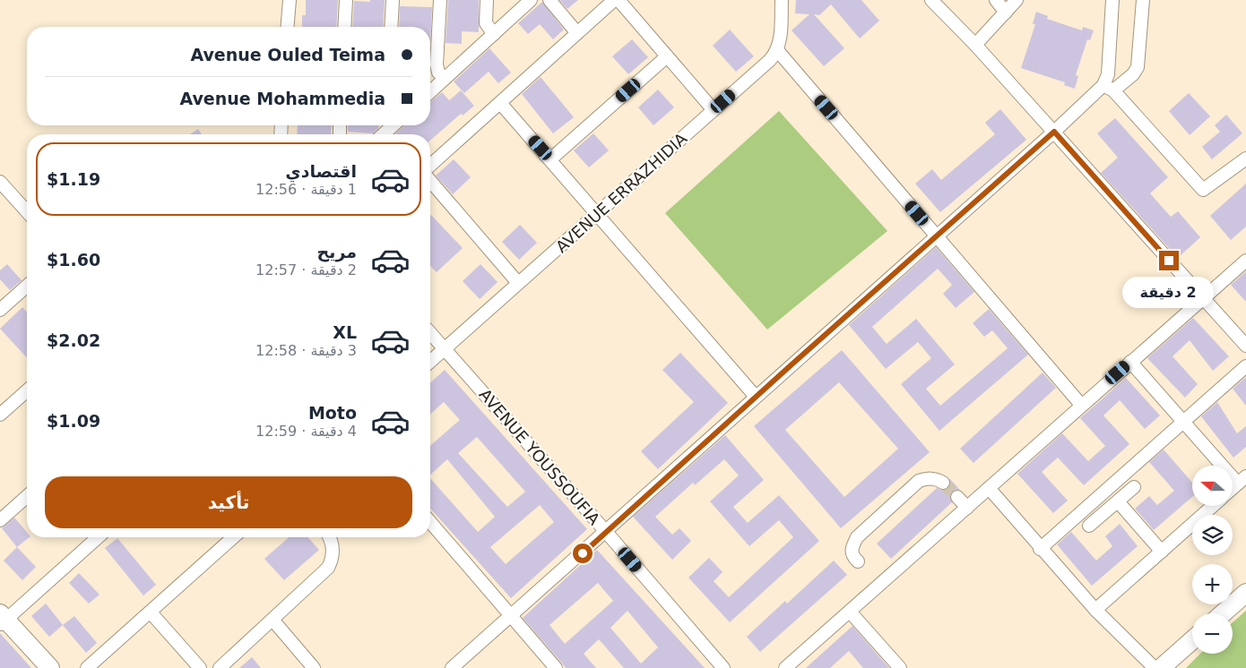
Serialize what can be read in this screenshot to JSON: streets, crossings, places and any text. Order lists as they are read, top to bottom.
{
  "streets": {
    "street": ["AVENUE ERRAZHIDIA", "AVENUE YOUSSOUFIA"]
  },
  "crossings": [
    ["AVENUE ERRAZHIDIA", "AVENUE YOUSSOUFIA"]
  ],
  "north": "left",
  "page": {
    "banner": ["Avenue Ouled Teima", "Avenue Mohammedia"],
    "list": [
      {
        "name": "اقتصادي",
        "note": "1 دقيقة · 12:56",
        "value": "$1.19"
      },
      {
        "name": "مريح",
        "note": "2 دقيقة · 12:57",
        "value": "$1.60"
      },
      {
        "name": "XL",
        "note": "3 دقيقة · 12:58",
        "value": "$2.02"
      },
      {
        "name": "Moto",
        "note": "4 دقيقة · 12:59",
        "value": "$1.09"
      }
    ],
    "bubble": "2 دقيقة",
    "map_buttons": ["+", "−"],
    "buttons": "تأكيد"
  }
}
